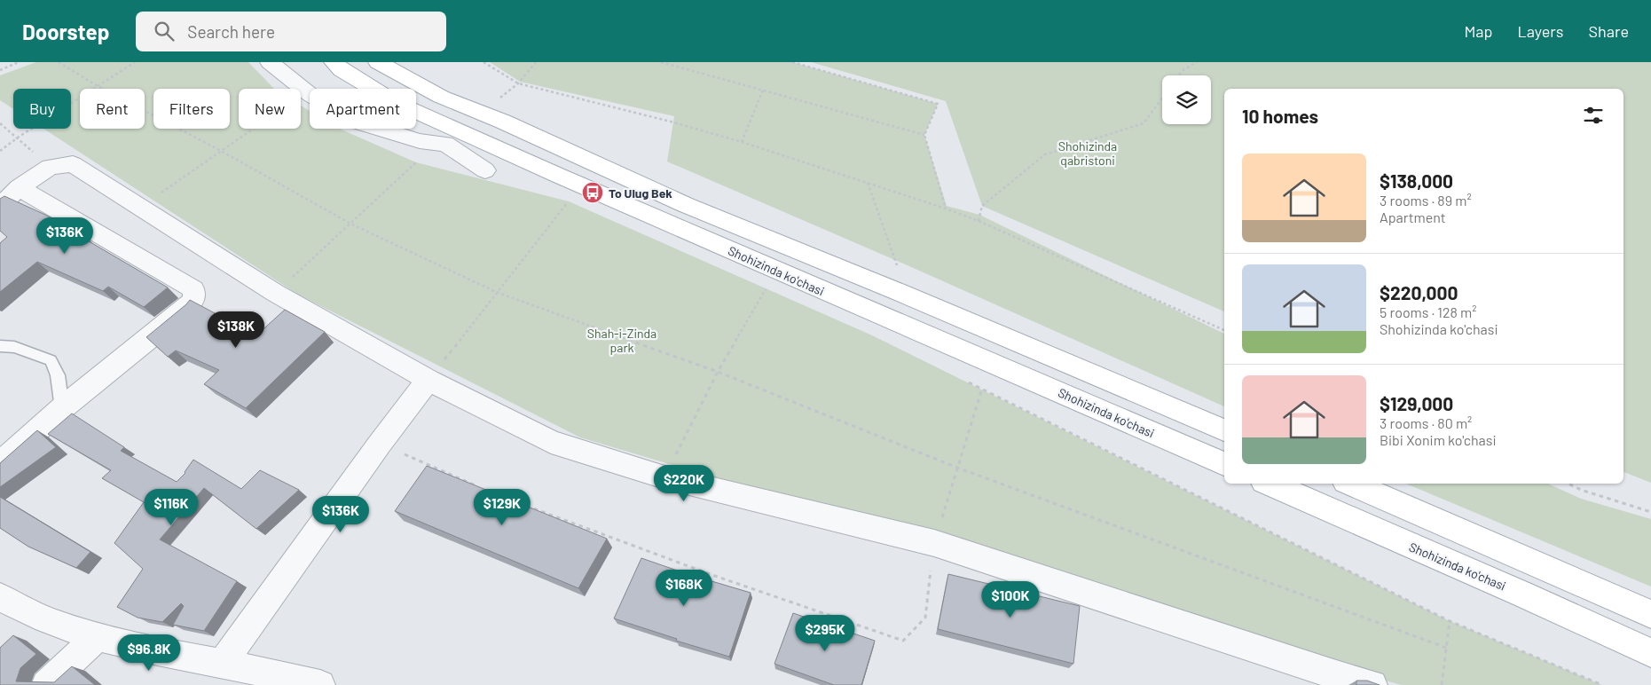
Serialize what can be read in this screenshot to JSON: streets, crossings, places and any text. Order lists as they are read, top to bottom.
{
  "streets": {
    "main road": ["Shohizinda ko'chasi"]
  },
  "parks": ["Shohizinda qabristoni", "Shah-i-Zinda park"],
  "places": {
    "bus stop": ["To Ulug Bek"]
  },
  "page": {
    "header": "Doorstep",
    "search": "Search here",
    "nav": ["Map", "Layers", "Share"],
    "chip": [
      "Buy",
      "Rent",
      "Filters",
      "New",
      "Apartment"
    ],
    "heading": "10 homes",
    "list": [
      {
        "name": "$138,000",
        "note": "3 rooms · 89 m² · Apartment"
      },
      {
        "name": "$220,000",
        "note": "5 rooms · 128 m² · Shohizinda ko'chasi"
      },
      {
        "name": "$129,000",
        "note": "3 rooms · 80 m² · Bibi Xonim ko'chasi"
      }
    ],
    "price": [
      "$136K",
      "$138K",
      "$220K",
      "$116K",
      "$129K",
      "$136K",
      "$168K",
      "$100K",
      "$295K",
      "$96.8K"
    ]
  }
}
